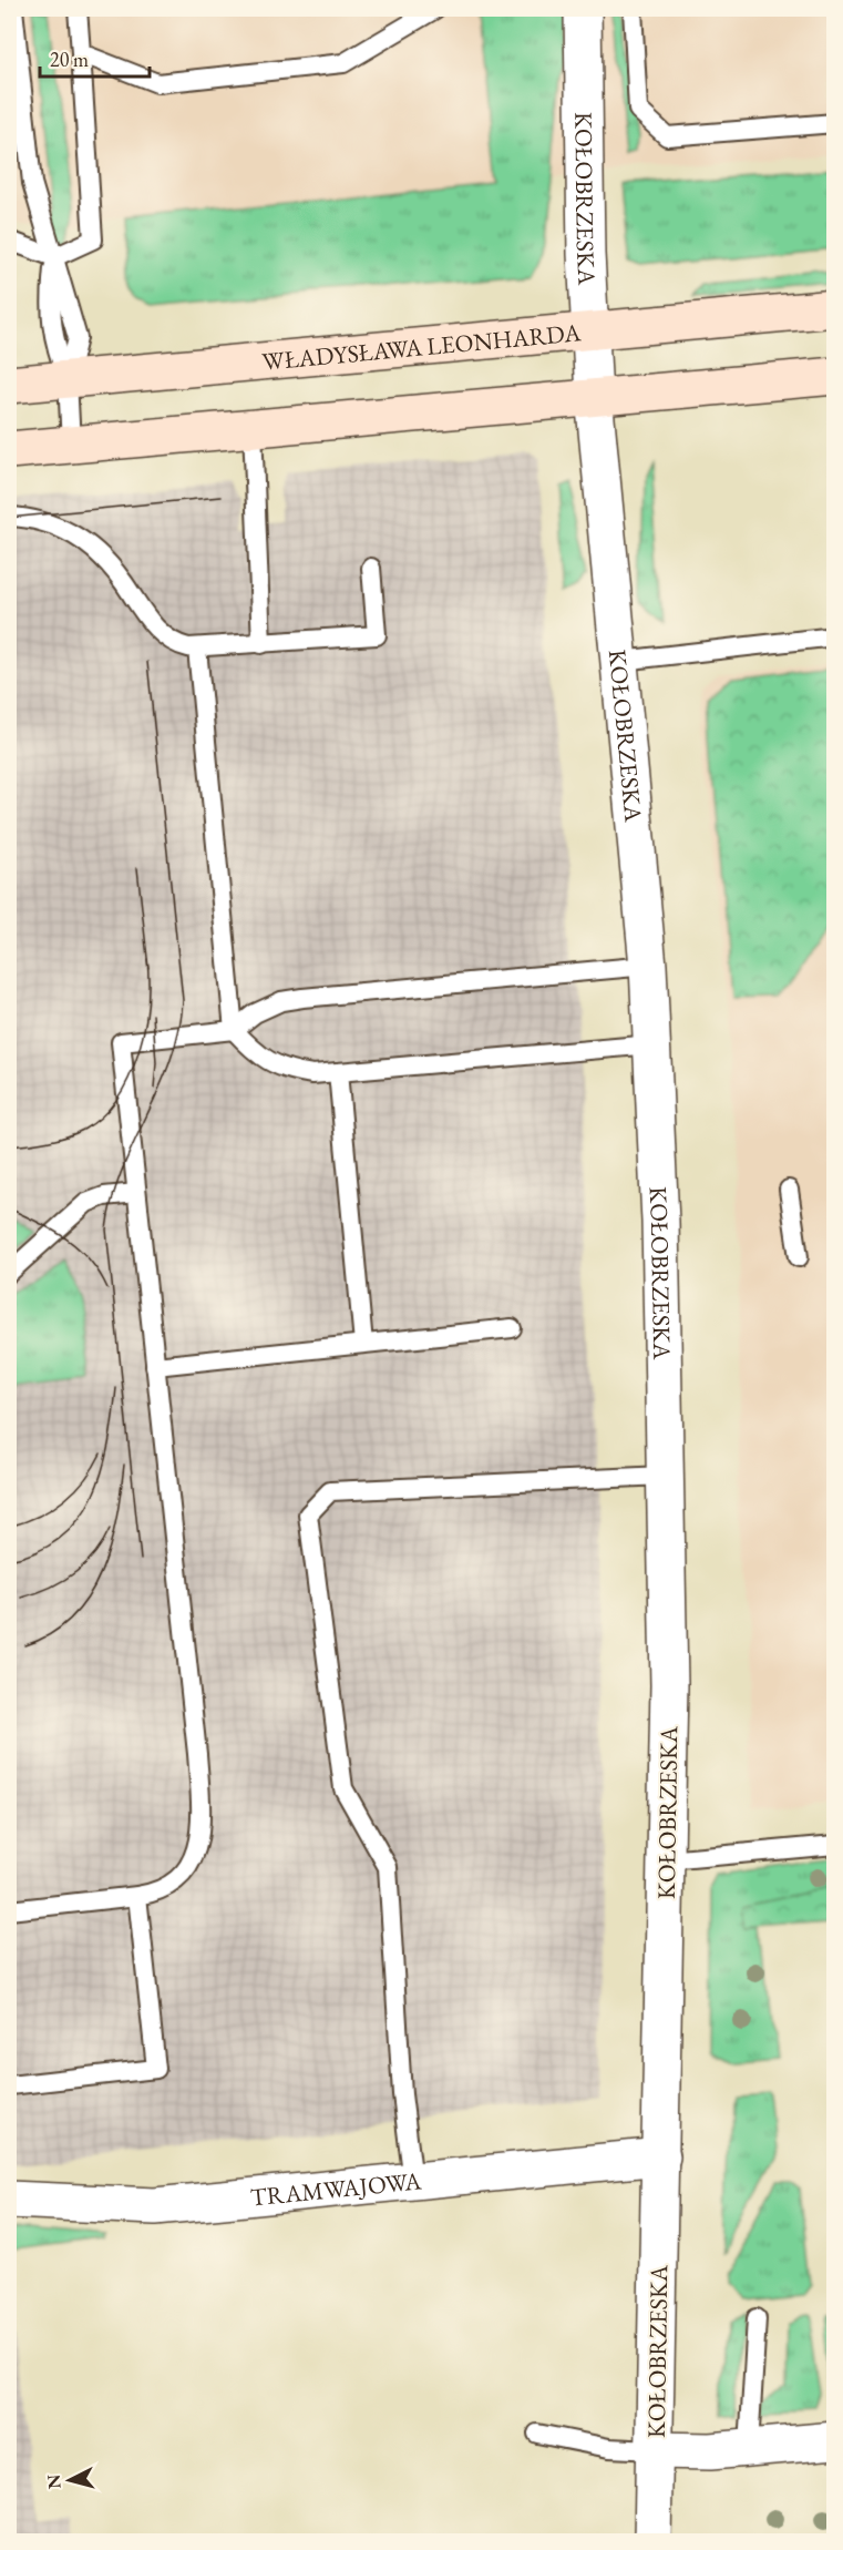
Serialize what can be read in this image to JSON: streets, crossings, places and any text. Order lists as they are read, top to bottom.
{
  "streets": {
    "main road": ["WŁADYSŁAWA LEONHARDA"],
    "street": ["KOŁOBRZESKA", "TRAMWAJOWA"]
  },
  "crossings": [
    ["KOŁOBRZESKA", "WŁADYSŁAWA LEONHARDA"],
    ["KOŁOBRZESKA", "TRAMWAJOWA"]
  ],
  "scale_bar": "20 m",
  "north": "left"
}
